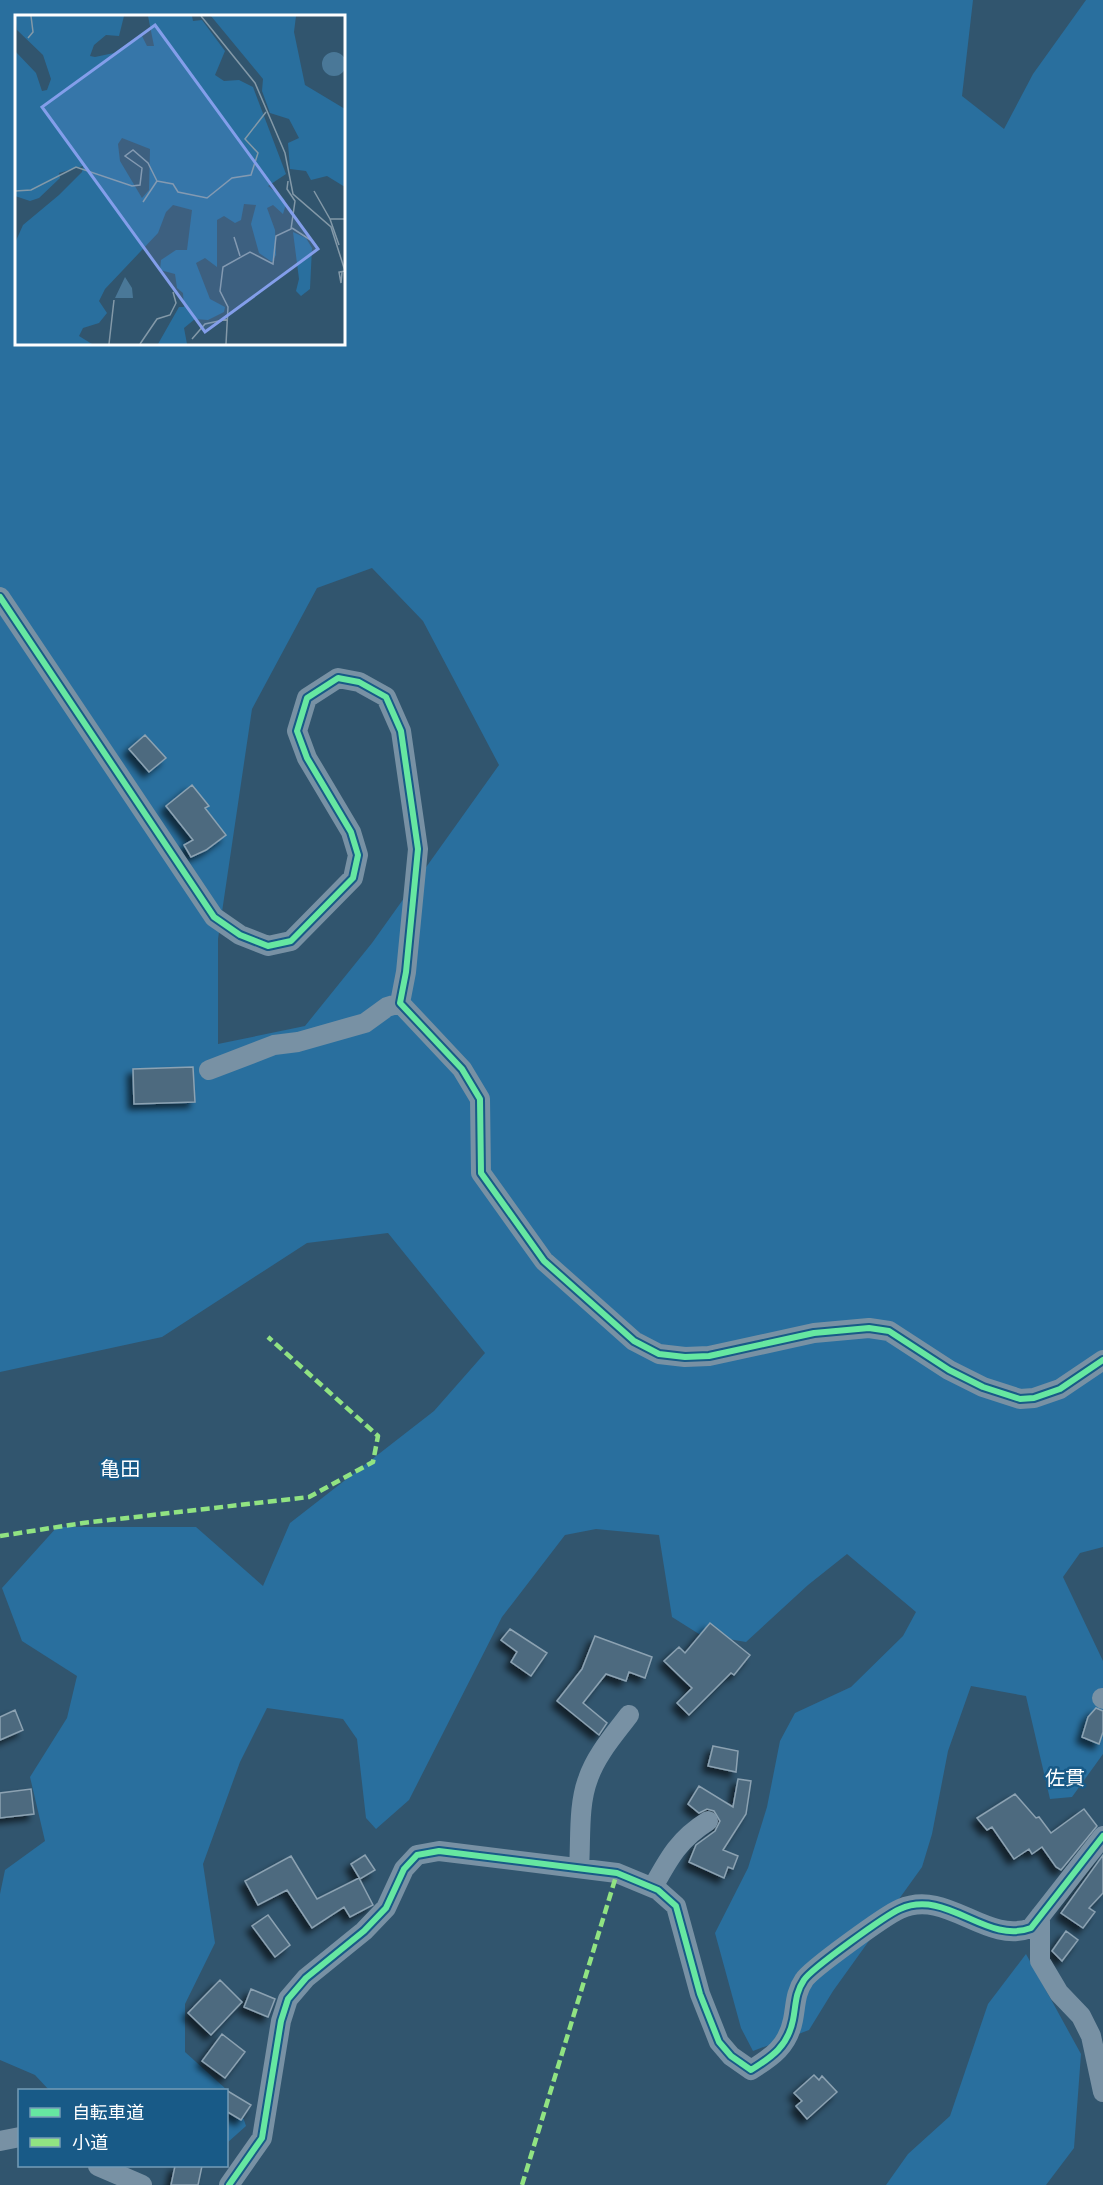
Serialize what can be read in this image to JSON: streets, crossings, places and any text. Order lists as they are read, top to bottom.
{
  "districts": ["亀田", "佐貫"],
  "legend": ["自転車道", "小道"]
}
